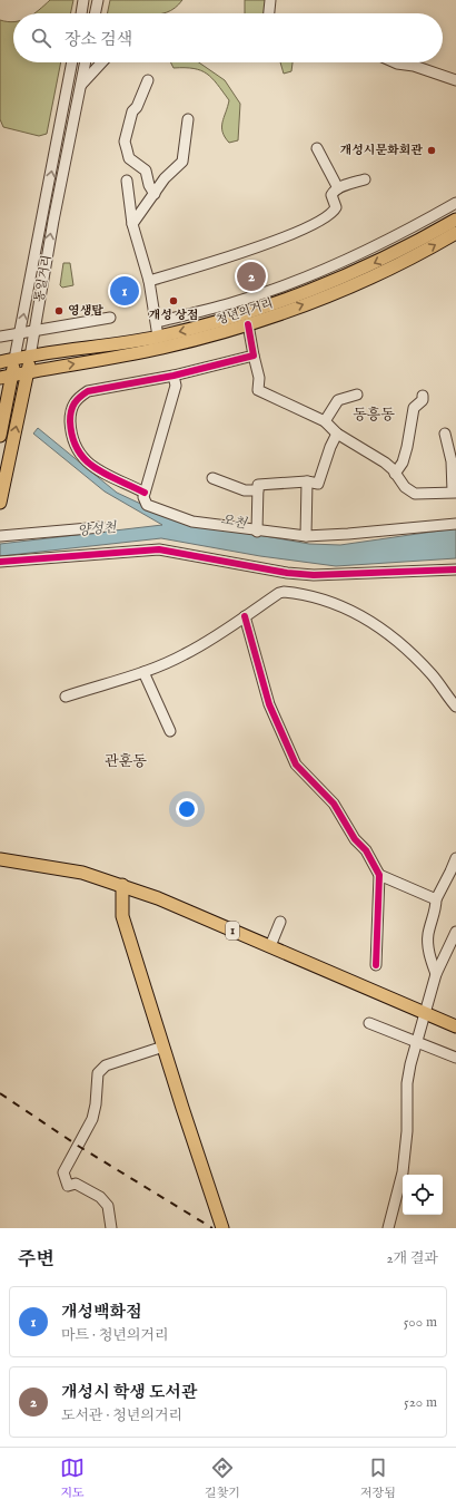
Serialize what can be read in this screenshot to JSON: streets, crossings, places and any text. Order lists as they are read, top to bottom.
{
  "streets": {
    "main road": ["통일거리", "청년의거리", "1"]
  },
  "crossings": [
    ["통일거리", "청년의거리"]
  ],
  "one_way": ["통일거리"],
  "districts": ["동흥동", "관훈동"],
  "water": ["오천", "양성천"],
  "places": ["개성시문화회관", "개성 상점", "영생탑"],
  "page": {
    "search": "장소 검색",
    "pins": ["2", "1"],
    "heading": ["주변", "2개 결과"],
    "list": [
      {
        "mark": "1",
        "name": "개성백화점",
        "note": "마트 · 청년의거리",
        "value": "500 m"
      },
      {
        "mark": "2",
        "name": "개성시 학생 도서관",
        "note": "도서관 · 청년의거리",
        "value": "520 m"
      }
    ],
    "nav": ["지도", "길찾기", "저장됨"]
  }
}
